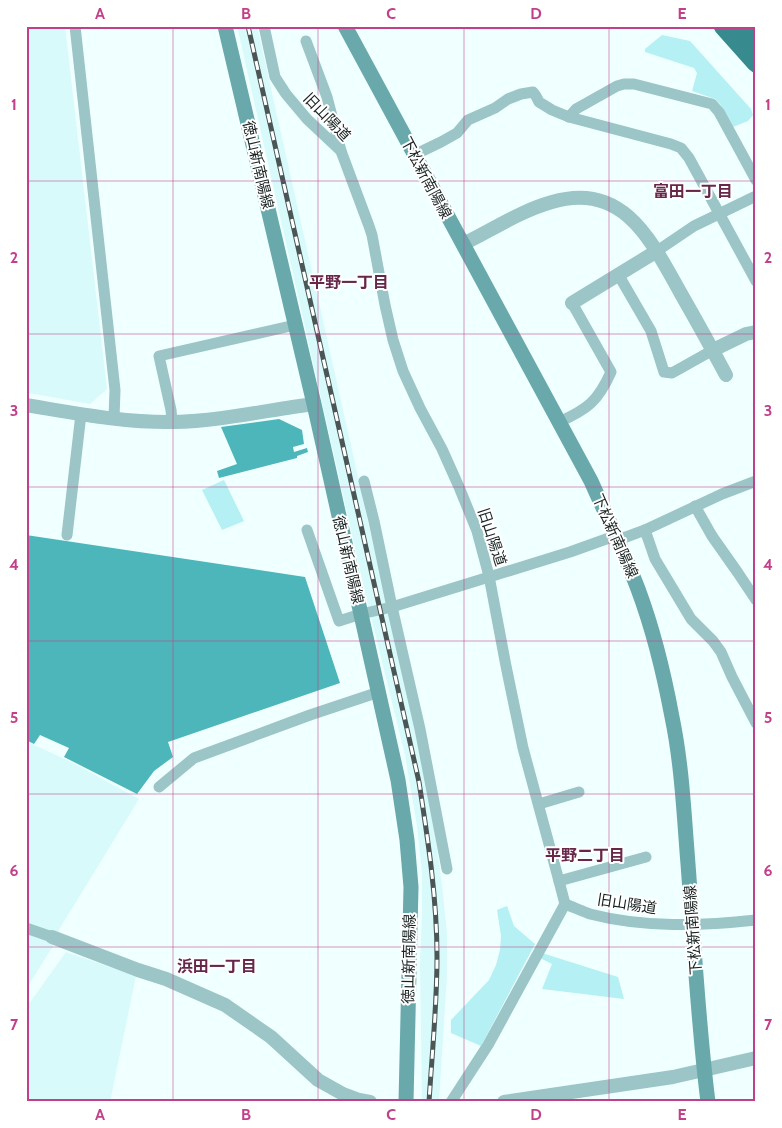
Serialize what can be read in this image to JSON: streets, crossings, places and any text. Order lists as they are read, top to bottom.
{
  "streets": {
    "main road": ["徳山新南陽線", "下松新南陽線"],
    "street": ["旧山陽道"]
  },
  "crossings": [
    ["旧山陽道", "下松新南陽線"]
  ],
  "districts": [
    "富田一丁目",
    "平野一丁目",
    "平野二丁目",
    "浜田一丁目"
  ],
  "grid": {
    "columns": [
      "A",
      "B",
      "C",
      "D",
      "E"
    ],
    "rows": [
      "1",
      "2",
      "3",
      "4",
      "5",
      "6",
      "7"
    ]
  }
}
